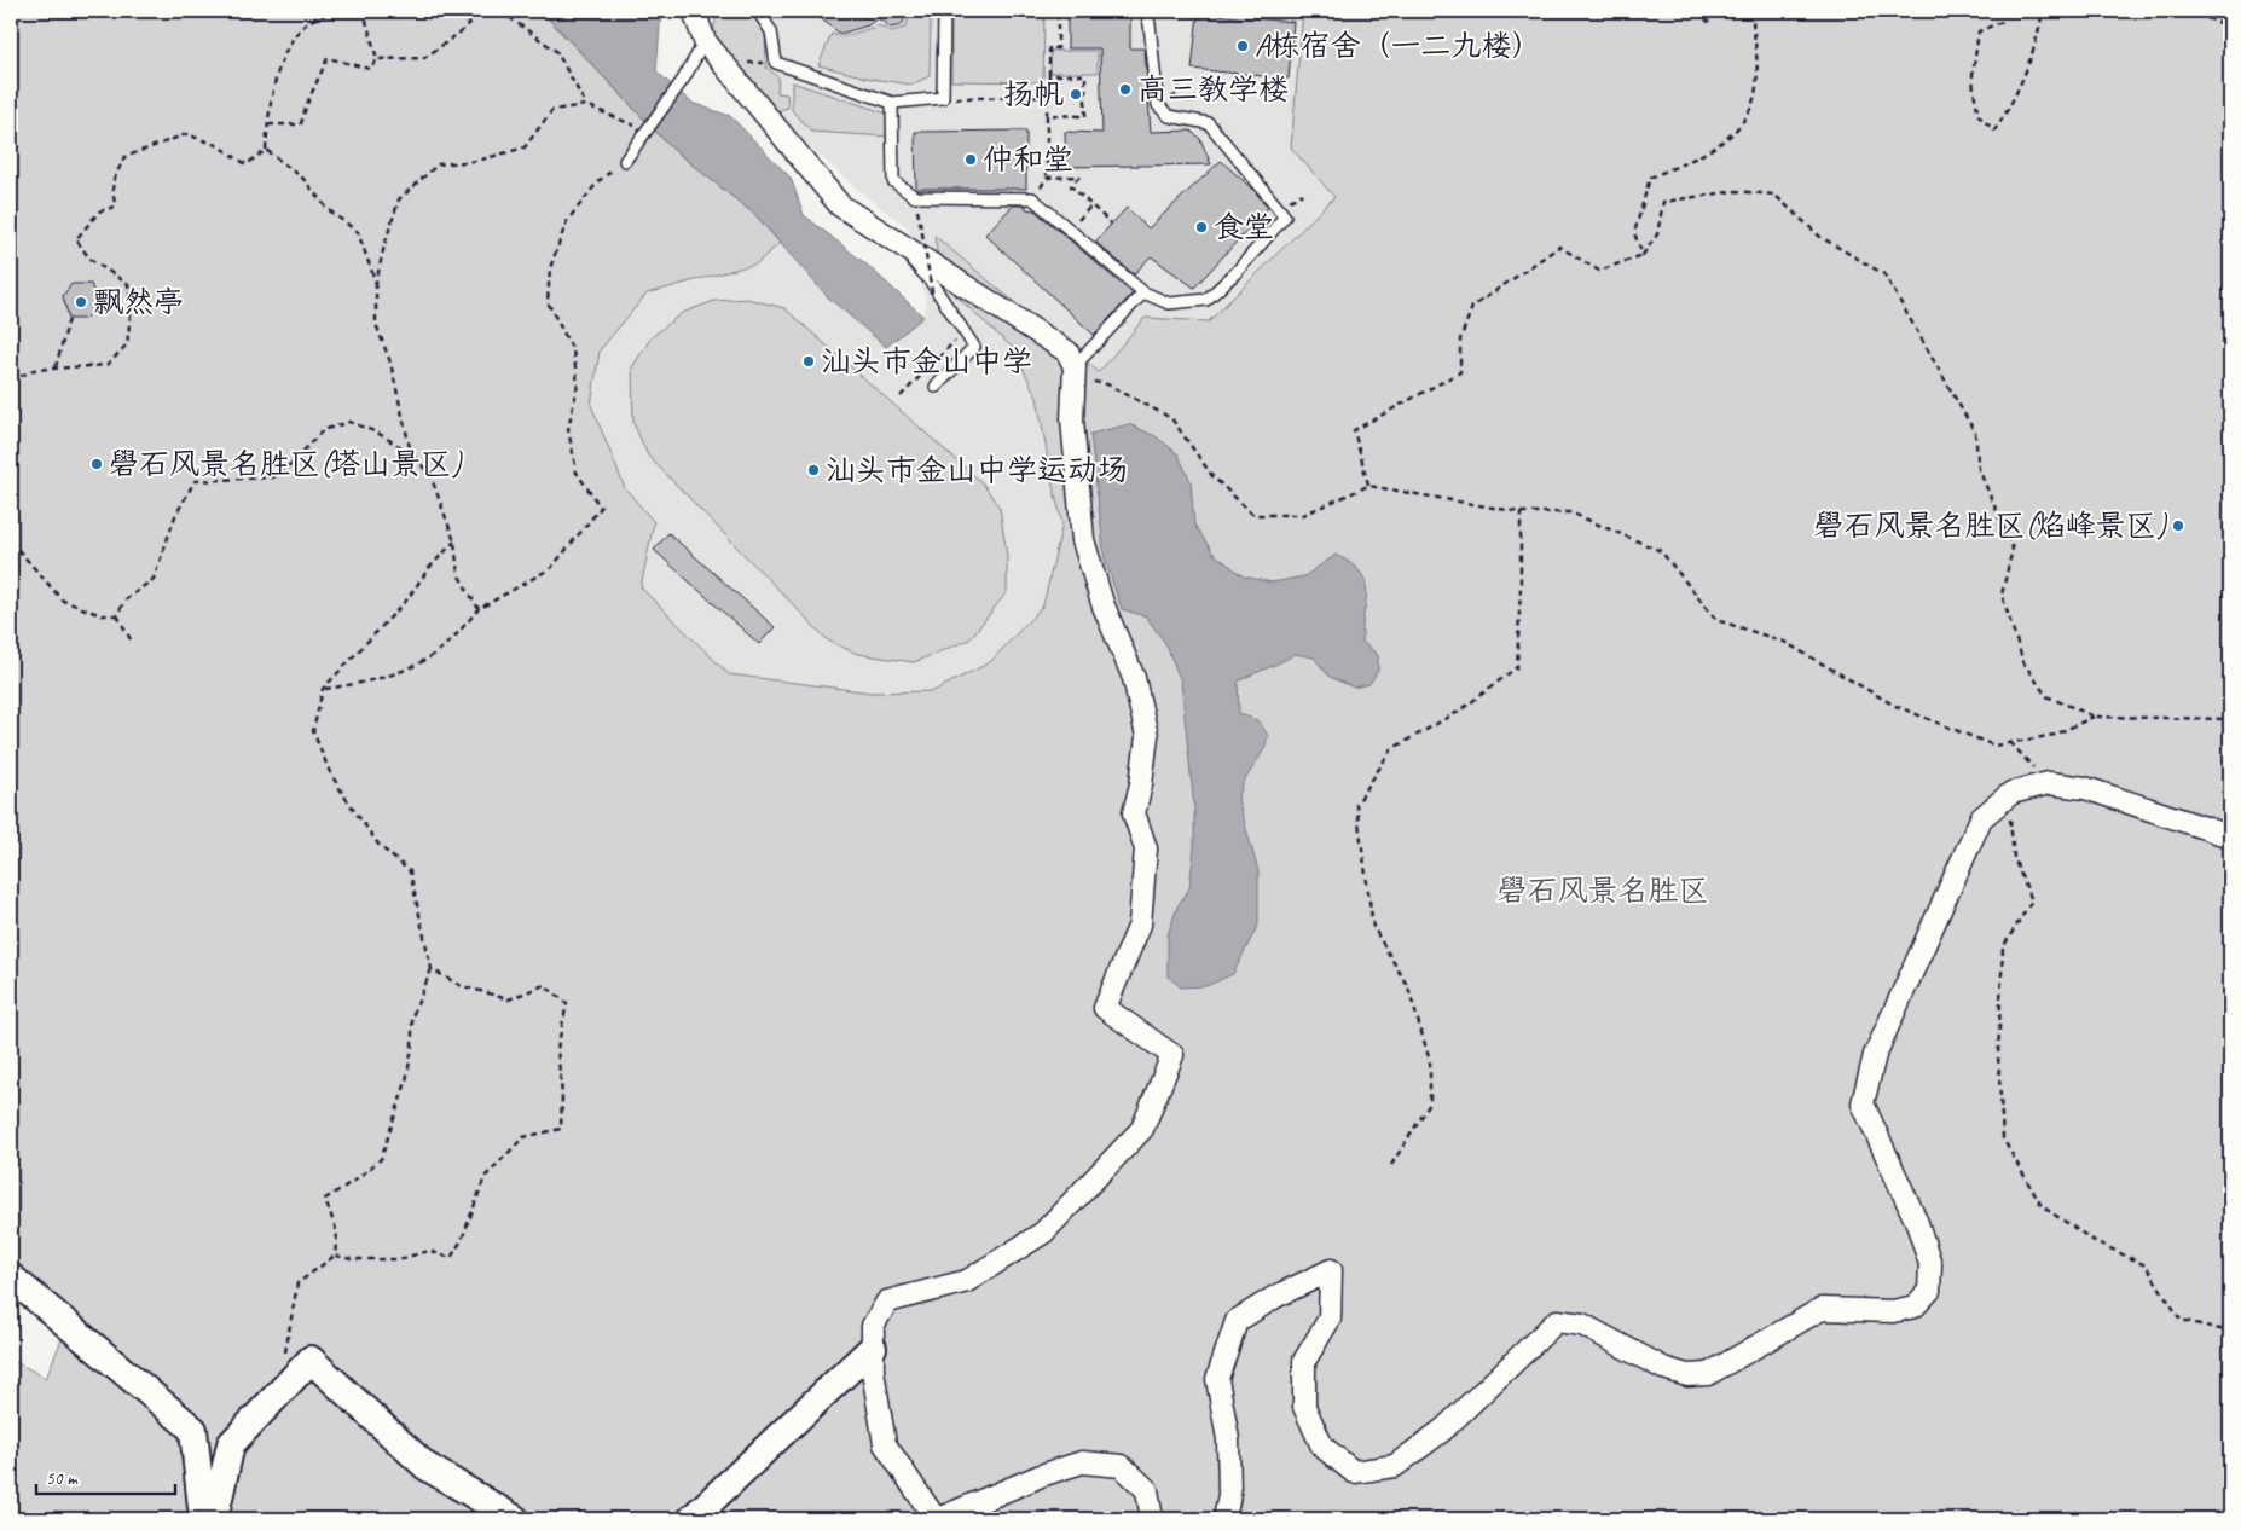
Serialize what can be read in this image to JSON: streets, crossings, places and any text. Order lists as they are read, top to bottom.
{
  "parks": ["礐石风景名胜区"],
  "places": [
    "A栋宿舍（一二九楼）",
    "高三教学楼",
    "扬帆",
    "仲和堂",
    "食堂",
    "飘然亭",
    "汕头市金山中学",
    "礐石风景名胜区(塔山景区)",
    "汕头市金山中学运动场",
    "礐石风景名胜区(焰峰景区)"
  ],
  "scale_bar": "50 m"
}
